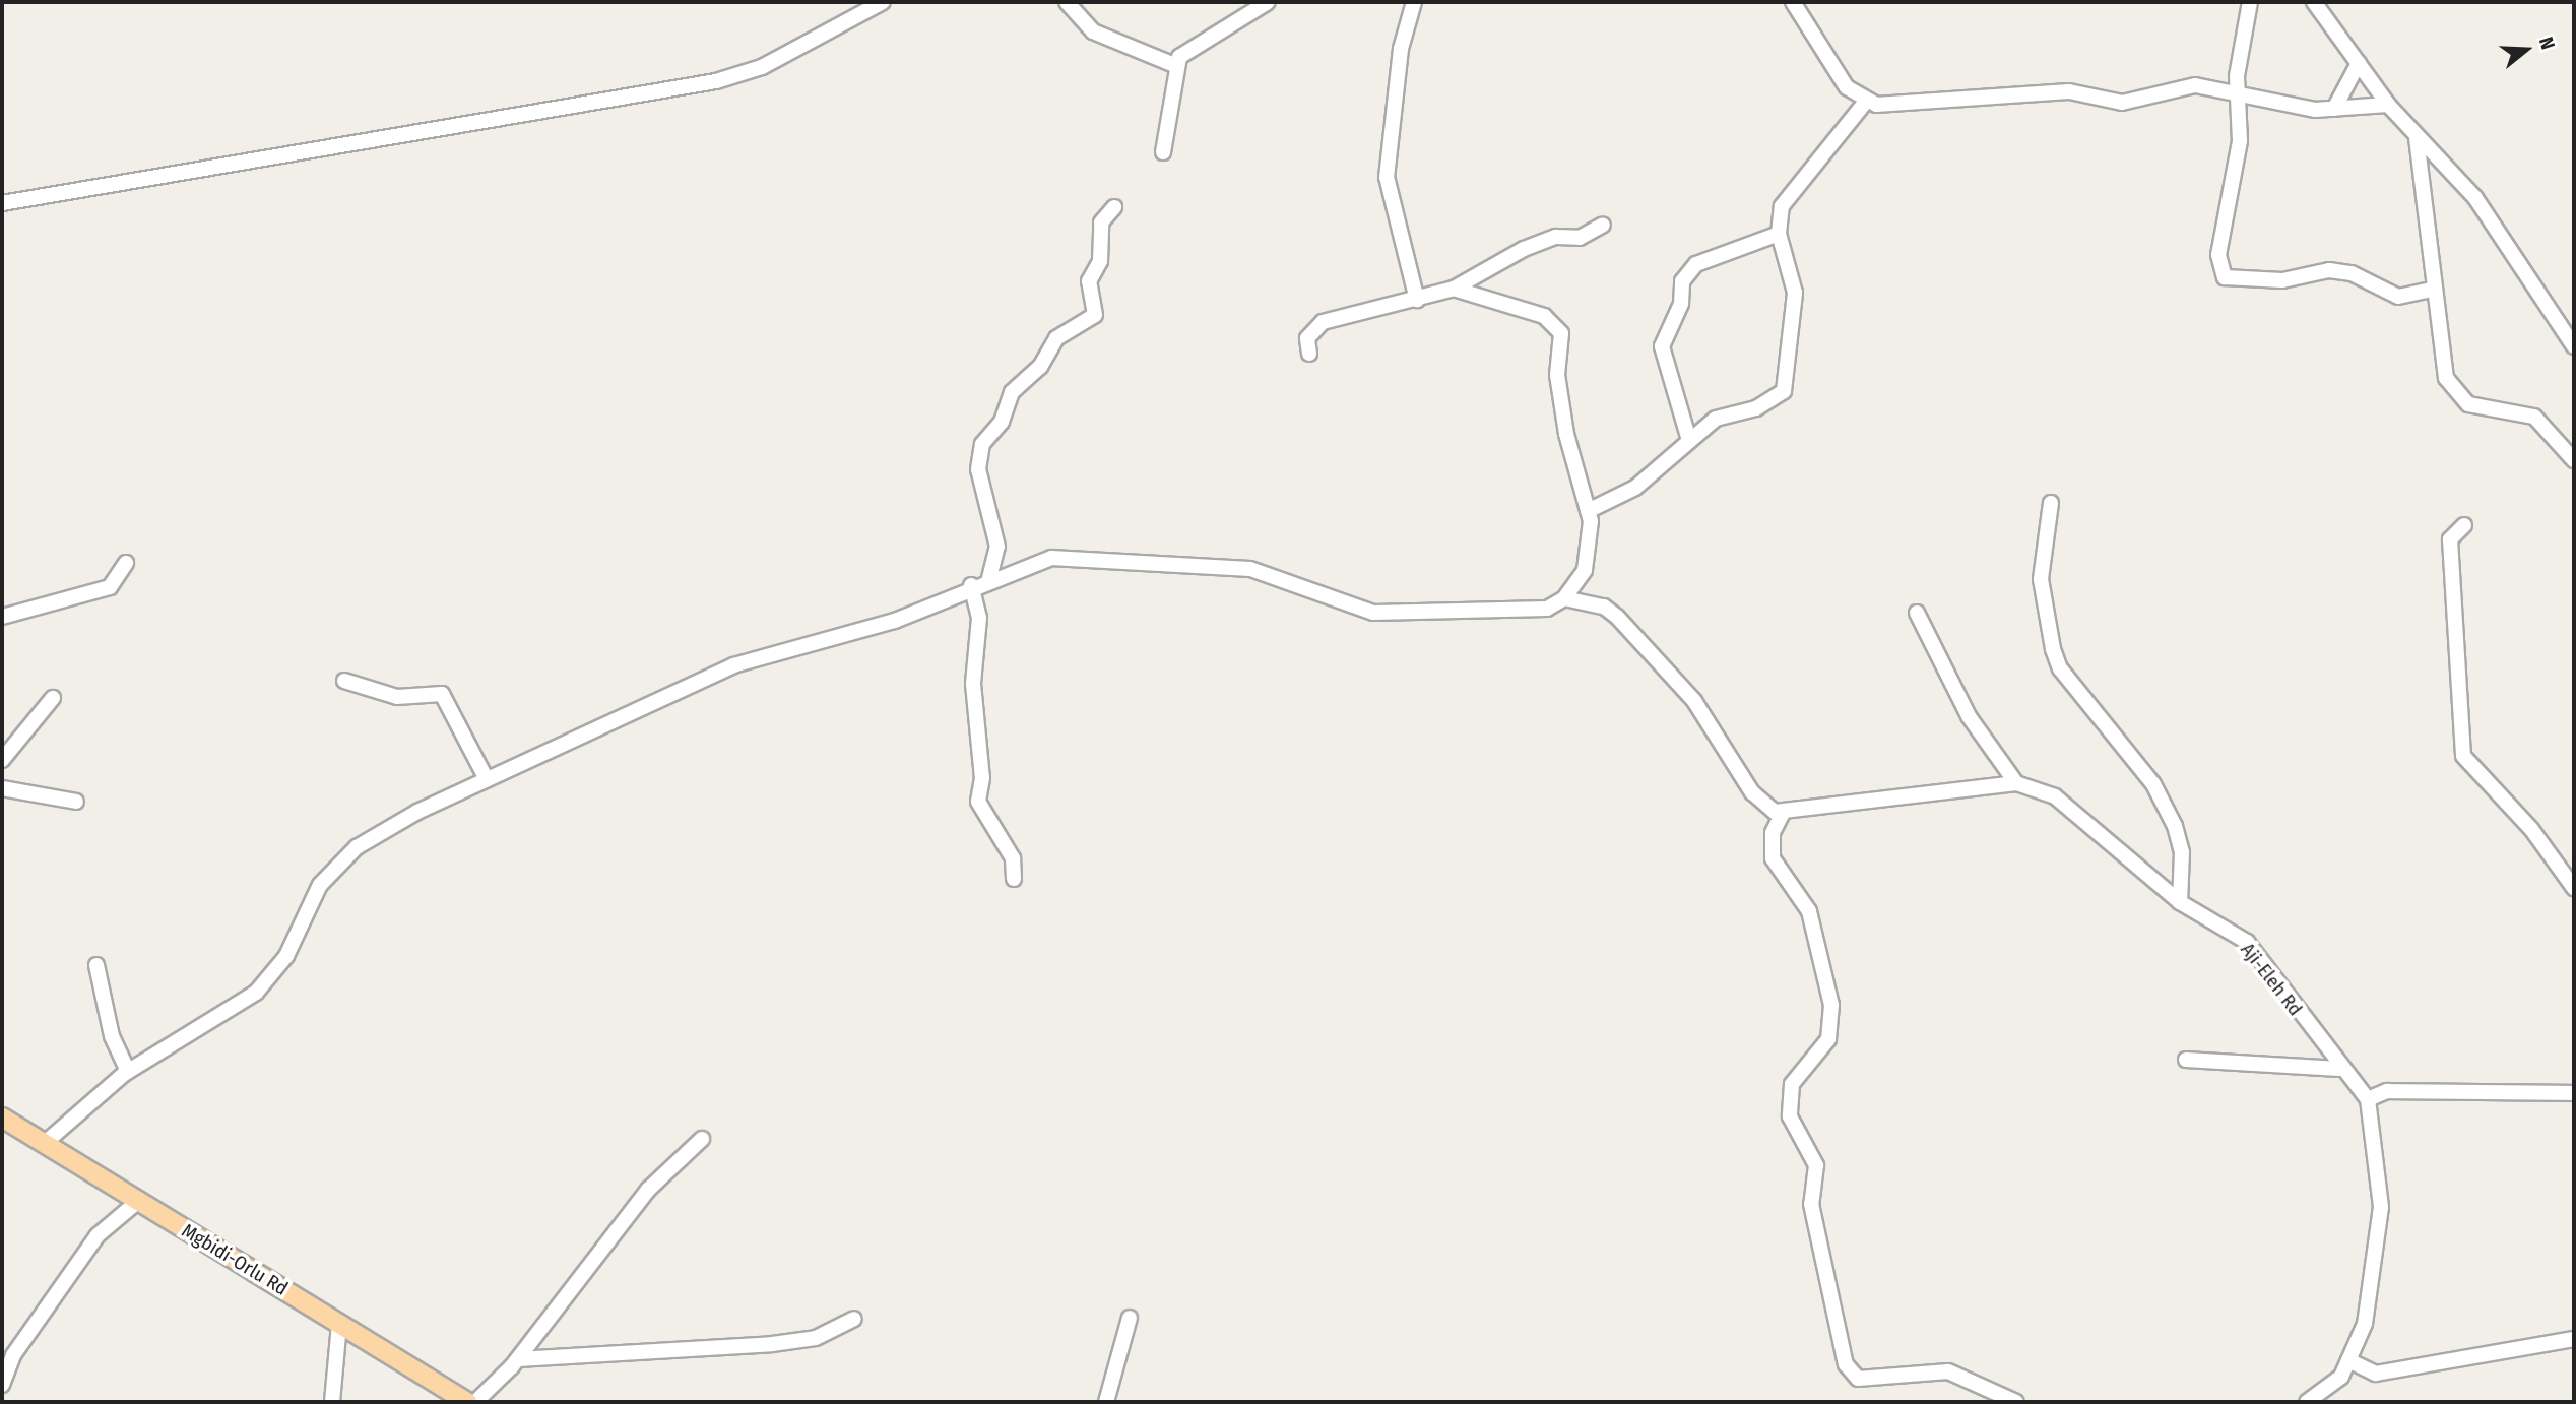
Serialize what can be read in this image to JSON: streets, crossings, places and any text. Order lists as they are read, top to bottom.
{
  "streets": {
    "main road": ["Mgbidi-Orlu Rd"],
    "street": ["Aji-Eleh Rd"]
  },
  "north": "right"
}
